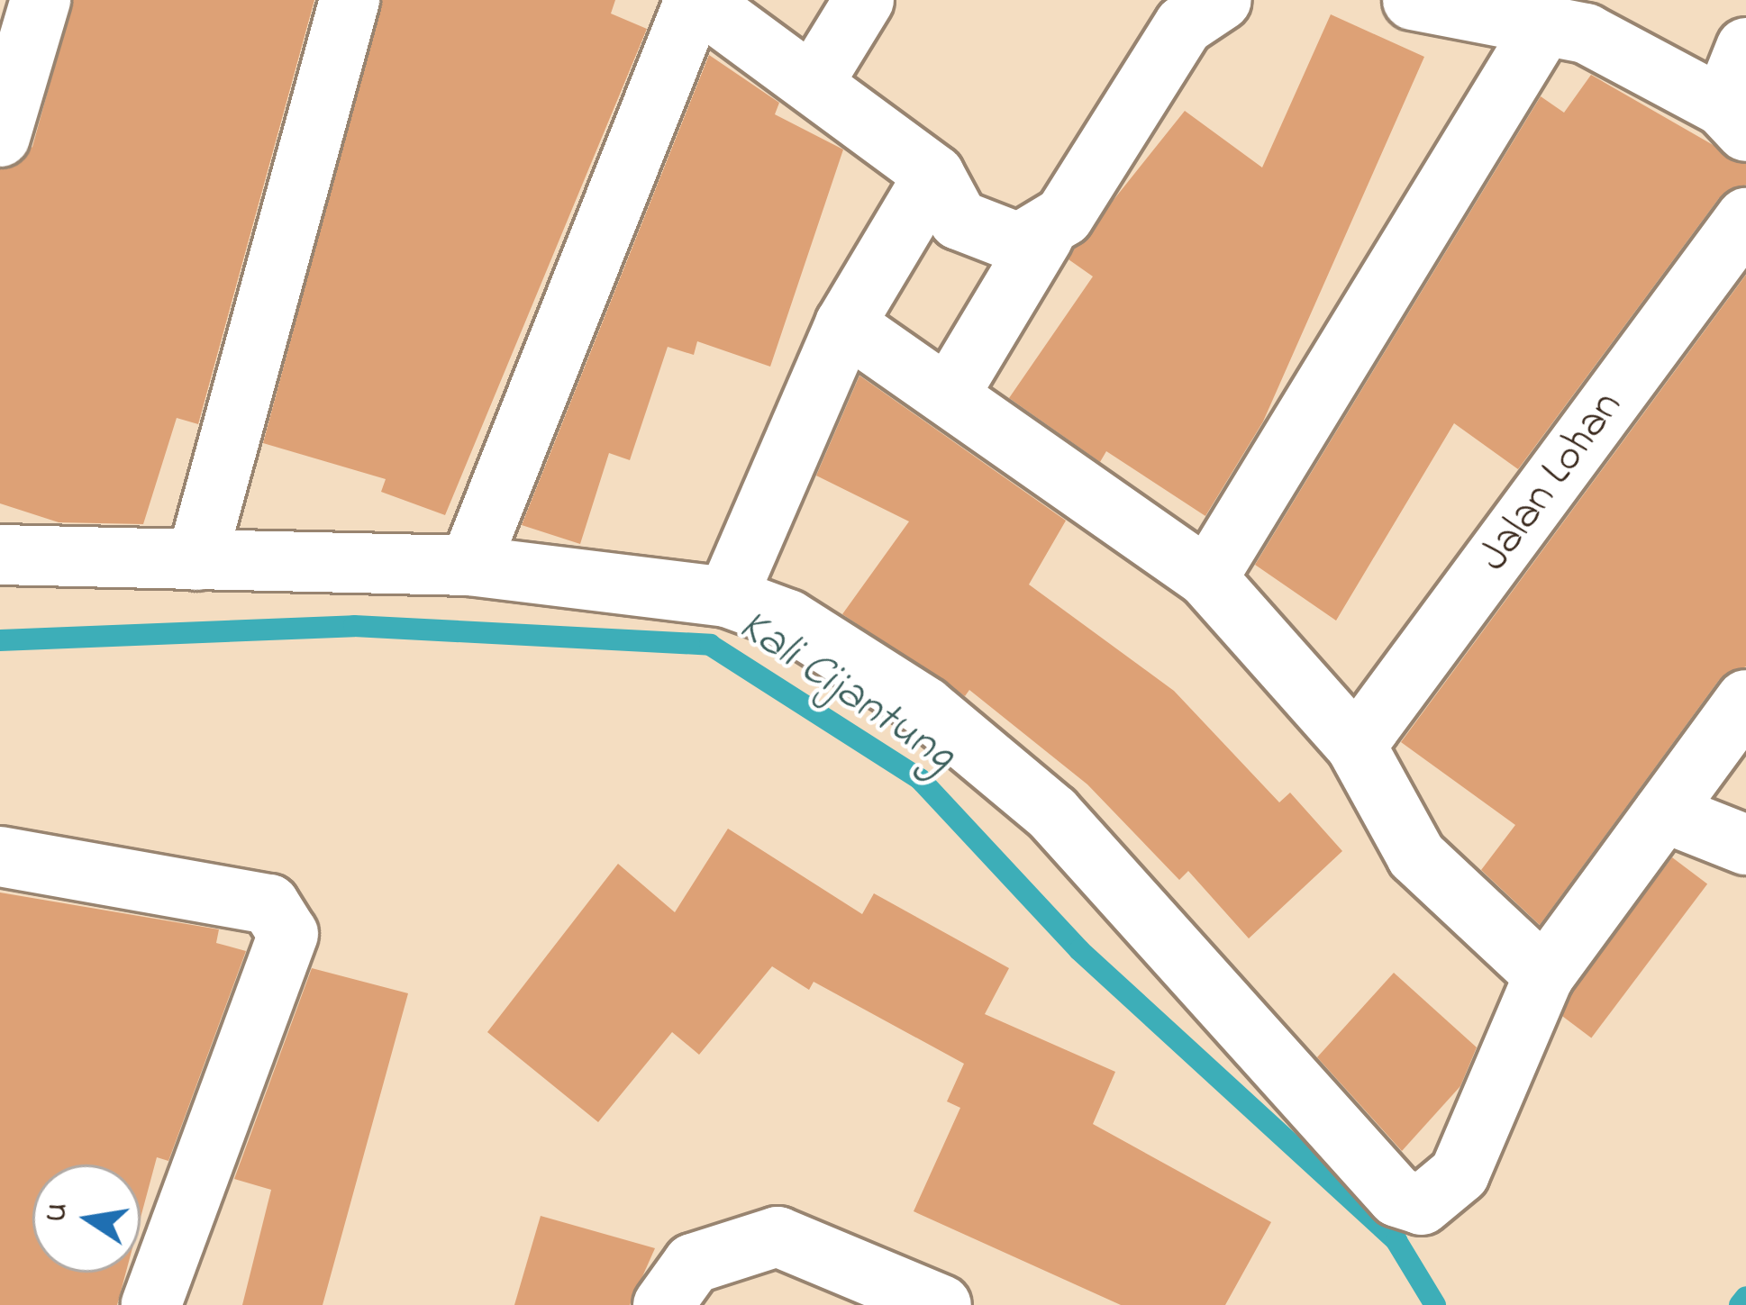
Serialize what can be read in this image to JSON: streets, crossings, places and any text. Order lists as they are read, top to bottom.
{
  "streets": {
    "street": ["Jalan Lohan"]
  },
  "water": ["Kali Cijantung"],
  "north": "left"
}
